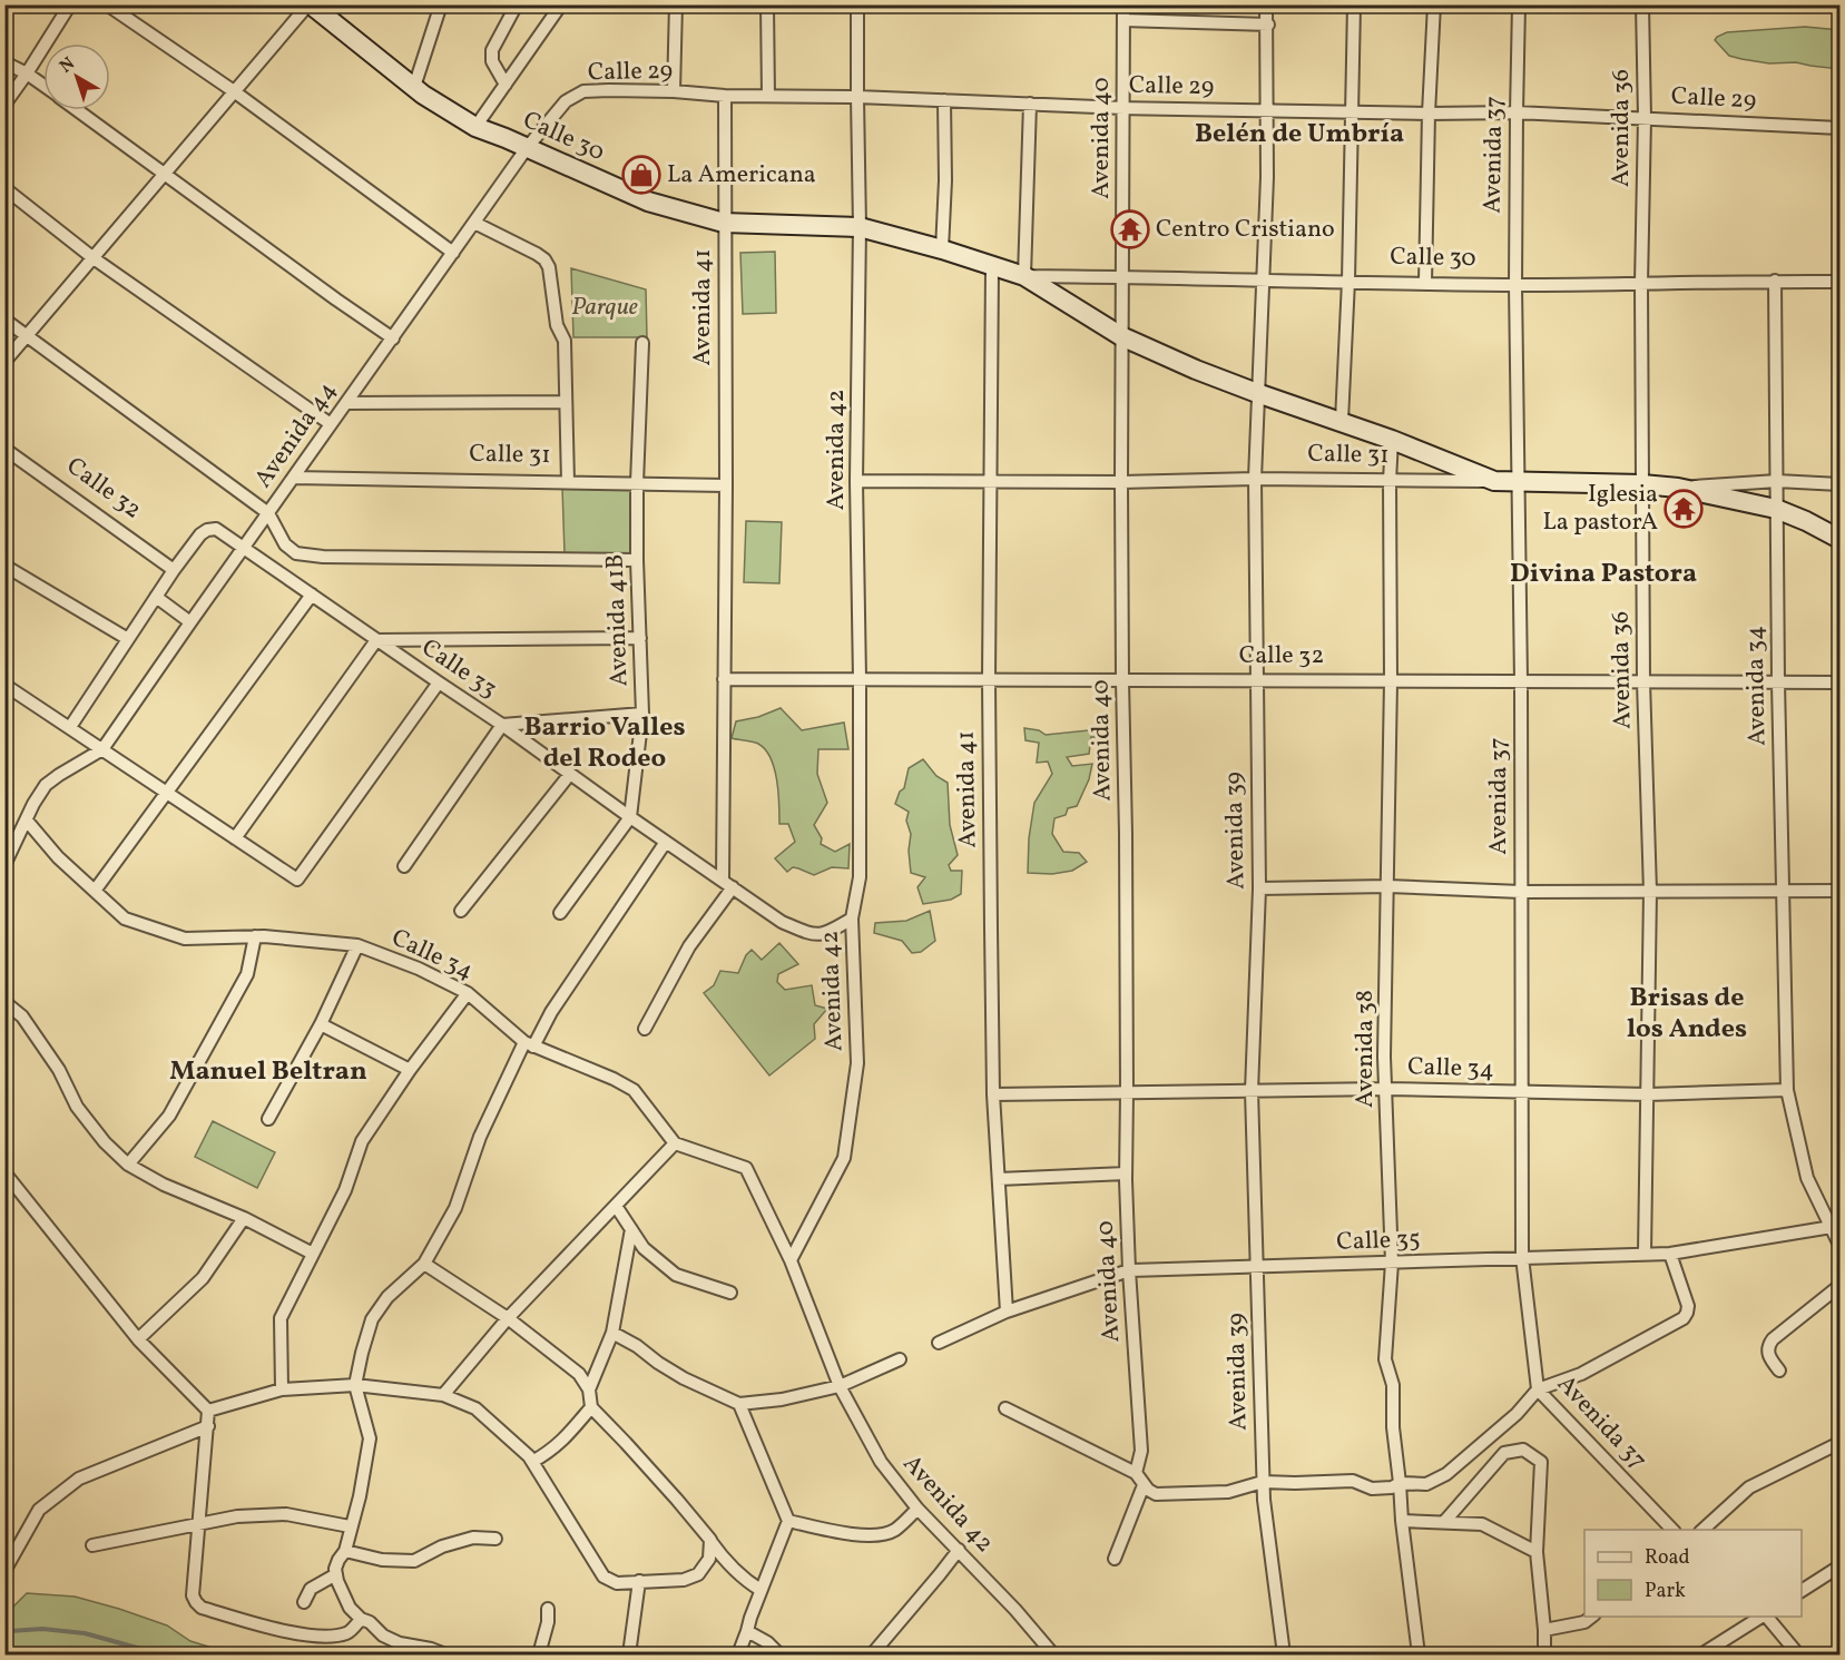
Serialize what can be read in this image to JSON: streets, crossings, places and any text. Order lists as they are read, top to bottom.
{
  "streets": {
    "main road": ["Calle 30", "Calle 31"],
    "street": [
      "Calle 29",
      "Avenida 36",
      "Avenida 40",
      "Avenida 37",
      "Avenida 41",
      "Avenida 44",
      "Avenida 42",
      "Calle 32",
      "Avenida 41B",
      "Calle 33",
      "Avenida 34",
      "Avenida 39",
      "Calle 34",
      "Avenida 38",
      "Calle 35"
    ]
  },
  "crossings": [
    ["Calle 29", "Avenida 36"],
    ["Calle 29", "Calle 30"],
    ["Calle 29", "Avenida 40"],
    ["Calle 29", "Avenida 37"],
    ["Calle 29", "Avenida 41"],
    ["Calle 29", "Avenida 44"],
    ["Calle 29", "Avenida 39"],
    ["Avenida 36", "Calle 30"],
    ["Avenida 36", "Calle 31"],
    ["Avenida 36", "Calle 32"],
    ["Avenida 36", "Calle 34"],
    ["Avenida 36", "Calle 35"],
    ["Calle 30", "Avenida 40"],
    ["Calle 30", "Avenida 37"],
    ["Calle 30", "Avenida 41"],
    ["Calle 30", "Avenida 44"],
    ["Calle 30", "Avenida 42"],
    ["Calle 30", "Calle 31"],
    ["Calle 30", "Avenida 34"],
    ["Calle 30", "Avenida 39"],
    ["Calle 30", "Avenida 38"],
    ["Avenida 40", "Calle 31"],
    ["Avenida 40", "Calle 32"],
    ["Avenida 40", "Calle 34"],
    ["Avenida 40", "Calle 35"],
    ["Avenida 37", "Calle 31"],
    ["Avenida 37", "Calle 32"],
    ["Avenida 37", "Calle 34"],
    ["Avenida 37", "Calle 35"],
    ["Avenida 41", "Calle 31"],
    ["Avenida 41", "Calle 32"],
    ["Avenida 41", "Calle 33"],
    ["Avenida 41", "Calle 34"],
    ["Avenida 41", "Calle 35"],
    ["Avenida 44", "Calle 31"],
    ["Avenida 44", "Calle 33"],
    ["Avenida 42", "Calle 31"],
    ["Avenida 42", "Calle 32"],
    ["Avenida 42", "Calle 33"],
    ["Calle 31", "Avenida 41B"],
    ["Calle 31", "Avenida 34"],
    ["Calle 31", "Avenida 39"],
    ["Calle 31", "Avenida 38"],
    ["Calle 32", "Calle 33"],
    ["Calle 32", "Avenida 34"],
    ["Calle 32", "Avenida 39"],
    ["Calle 32", "Avenida 38"],
    ["Avenida 41B", "Calle 33"],
    ["Avenida 34", "Calle 34"],
    ["Avenida 39", "Calle 34"],
    ["Avenida 39", "Calle 35"],
    ["Calle 34", "Avenida 38"],
    ["Avenida 38", "Calle 35"]
  ],
  "districts": [
    "Belén de Umbría",
    "Divina Pastora",
    "Barrio Valles del Rodeo",
    "Brisas de los Andes",
    "Manuel Beltran"
  ],
  "parks": ["Parque"],
  "places": {
    "shop": ["La Americana"],
    "temple": ["Centro Cristiano", "Iglesia La pastorA"]
  },
  "legend": ["Road", "Park"],
  "north": "top left"
}
